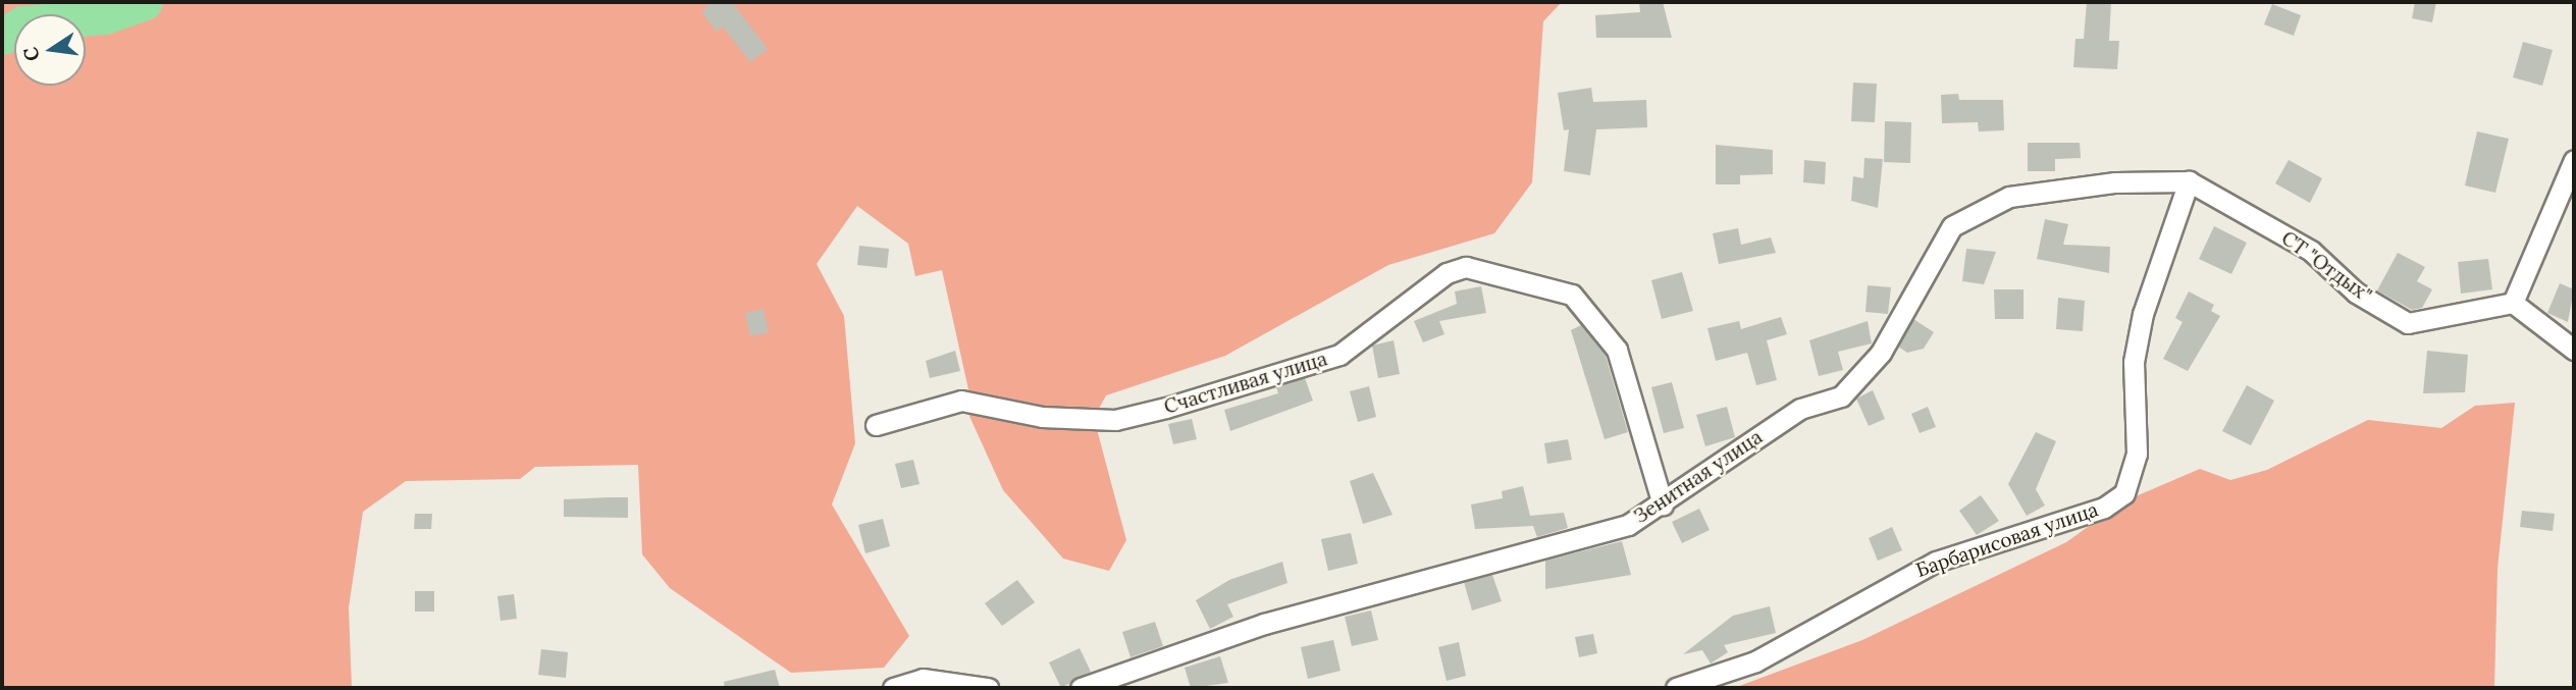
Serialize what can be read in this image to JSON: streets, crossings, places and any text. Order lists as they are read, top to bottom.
{
  "streets": {
    "street": [
      "СТ \"Отдых\"",
      "Счастливая улица",
      "Зенитная улица",
      "Барбарисовая улица"
    ]
  },
  "crossings": [
    ["СТ \"Отдых\"", "Зенитная улица"],
    ["СТ \"Отдых\"", "Барбарисовая улица"],
    ["Счастливая улица", "Зенитная улица"],
    ["Зенитная улица", "Барбарисовая улица"]
  ],
  "north": "left"
}
